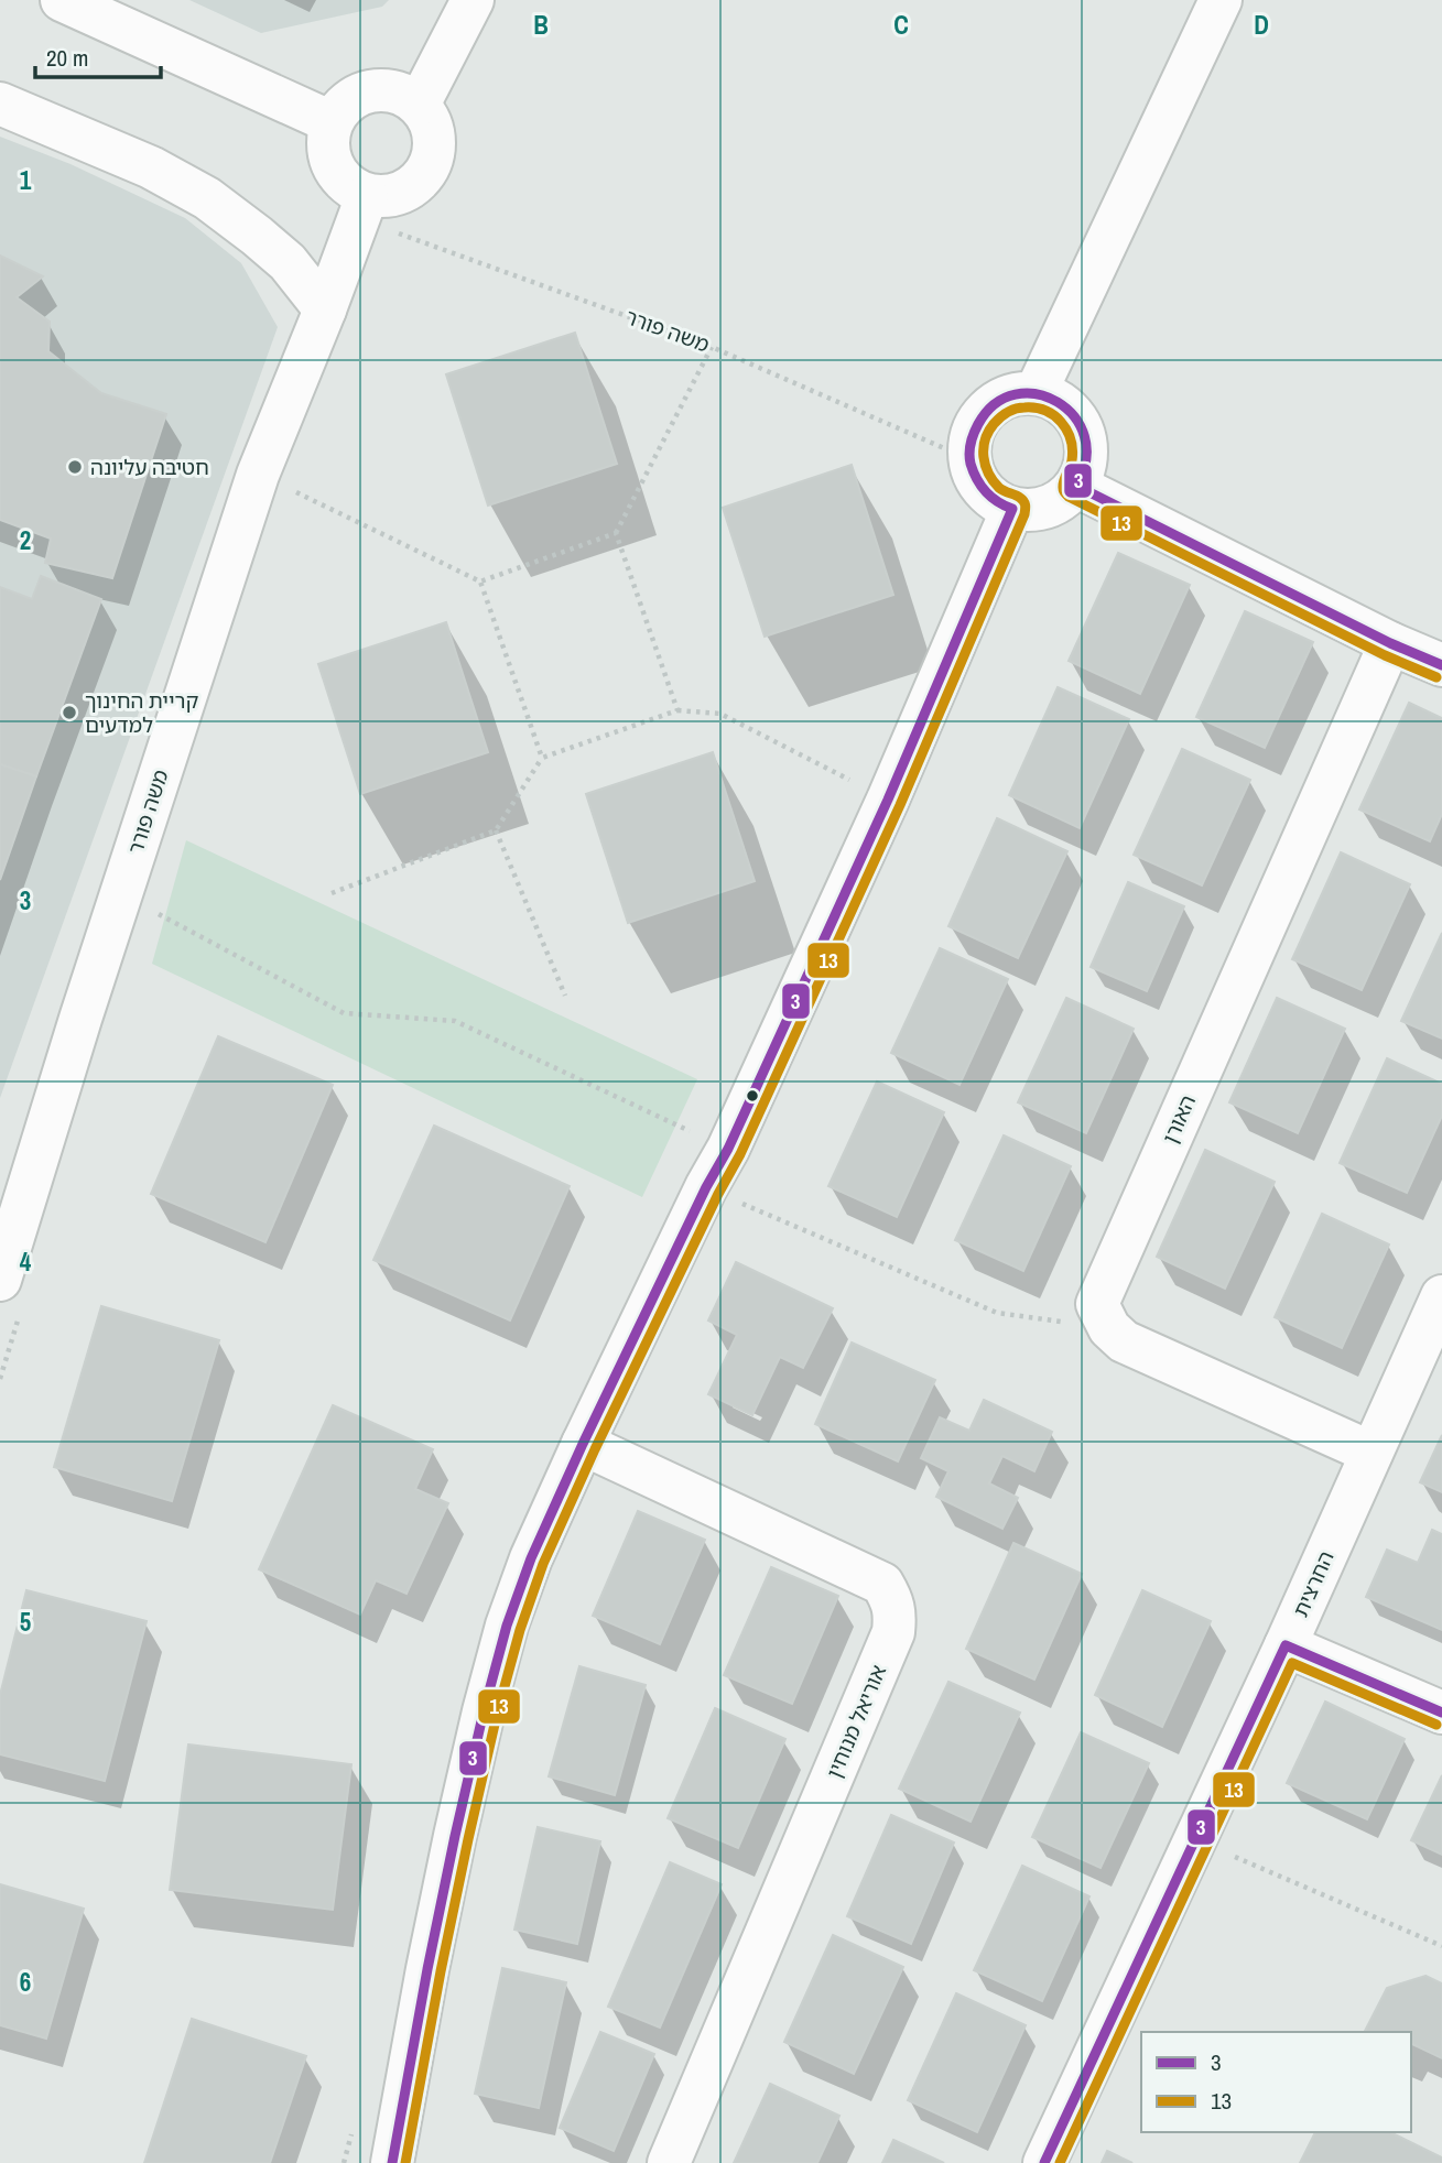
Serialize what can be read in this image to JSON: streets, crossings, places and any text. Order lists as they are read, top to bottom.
{
  "streets": {
    "street": [
      "משה פורר",
      "האורן",
      "החרצית",
      "אוריאל מנוחין"
    ]
  },
  "places": ["חטיבה עליונה", "קריית החינוך למדעים"],
  "lines": ["transit line 3", "transit line 13"],
  "legend": ["3", "13"],
  "scale_bar": "20 m",
  "grid": {
    "columns": ["B", "C", "D"],
    "rows": [
      "1",
      "2",
      "3",
      "4",
      "5",
      "6"
    ]
  }
}
